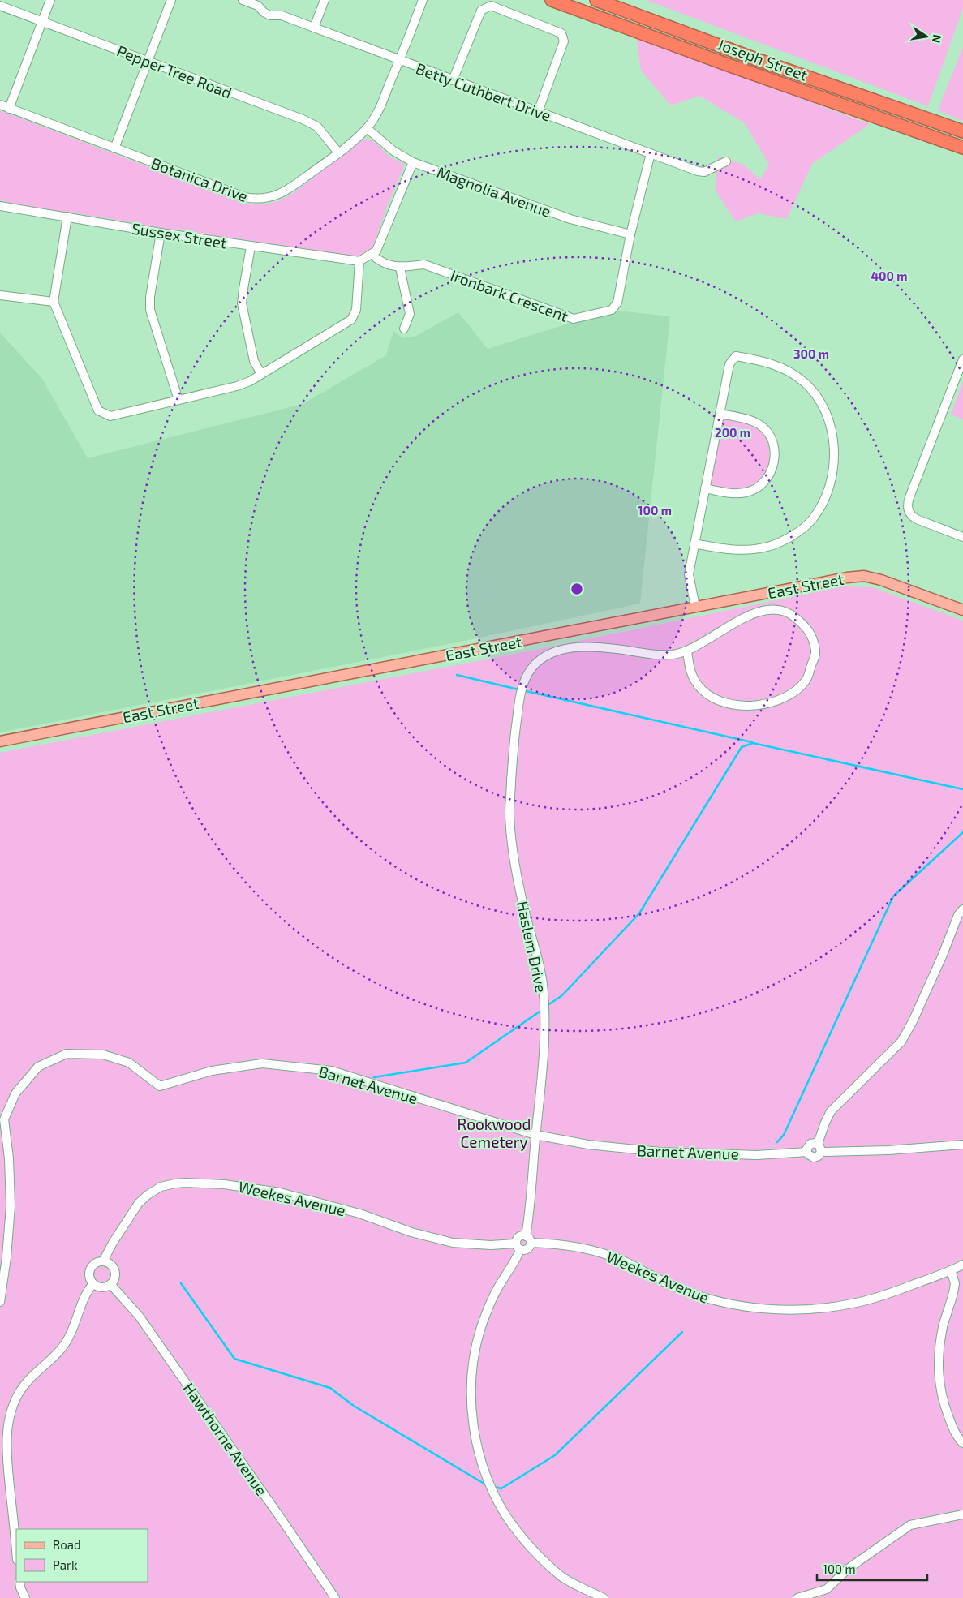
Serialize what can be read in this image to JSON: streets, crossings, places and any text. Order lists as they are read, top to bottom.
{
  "streets": {
    "highway": ["Joseph Street"],
    "main road": ["East Street"],
    "street": [
      "Pepper Tree Road",
      "Betty Cuthbert Drive",
      "Botanica Drive",
      "Magnolia Avenue",
      "Sussex Street",
      "Ironbark Crescent",
      "Haslem Drive",
      "Barnet Avenue",
      "Weekes Avenue",
      "Hawthorne Avenue"
    ]
  },
  "crossings": [
    ["Pepper Tree Road", "Botanica Drive"],
    ["Betty Cuthbert Drive", "Botanica Drive"],
    ["Betty Cuthbert Drive", "Ironbark Crescent"],
    ["Botanica Drive", "Magnolia Avenue"],
    ["Magnolia Avenue", "Ironbark Crescent"],
    ["Haslem Drive", "Barnet Avenue"],
    ["Haslem Drive", "Weekes Avenue"],
    ["Weekes Avenue", "Hawthorne Avenue"]
  ],
  "parks": ["Rookwood Cemetery"],
  "legend": ["Road", "Park"],
  "scale_bar": "100 m",
  "north": "right",
  "rings": [
    "400 m",
    "300 m",
    "200 m",
    "100 m"
  ]
}
